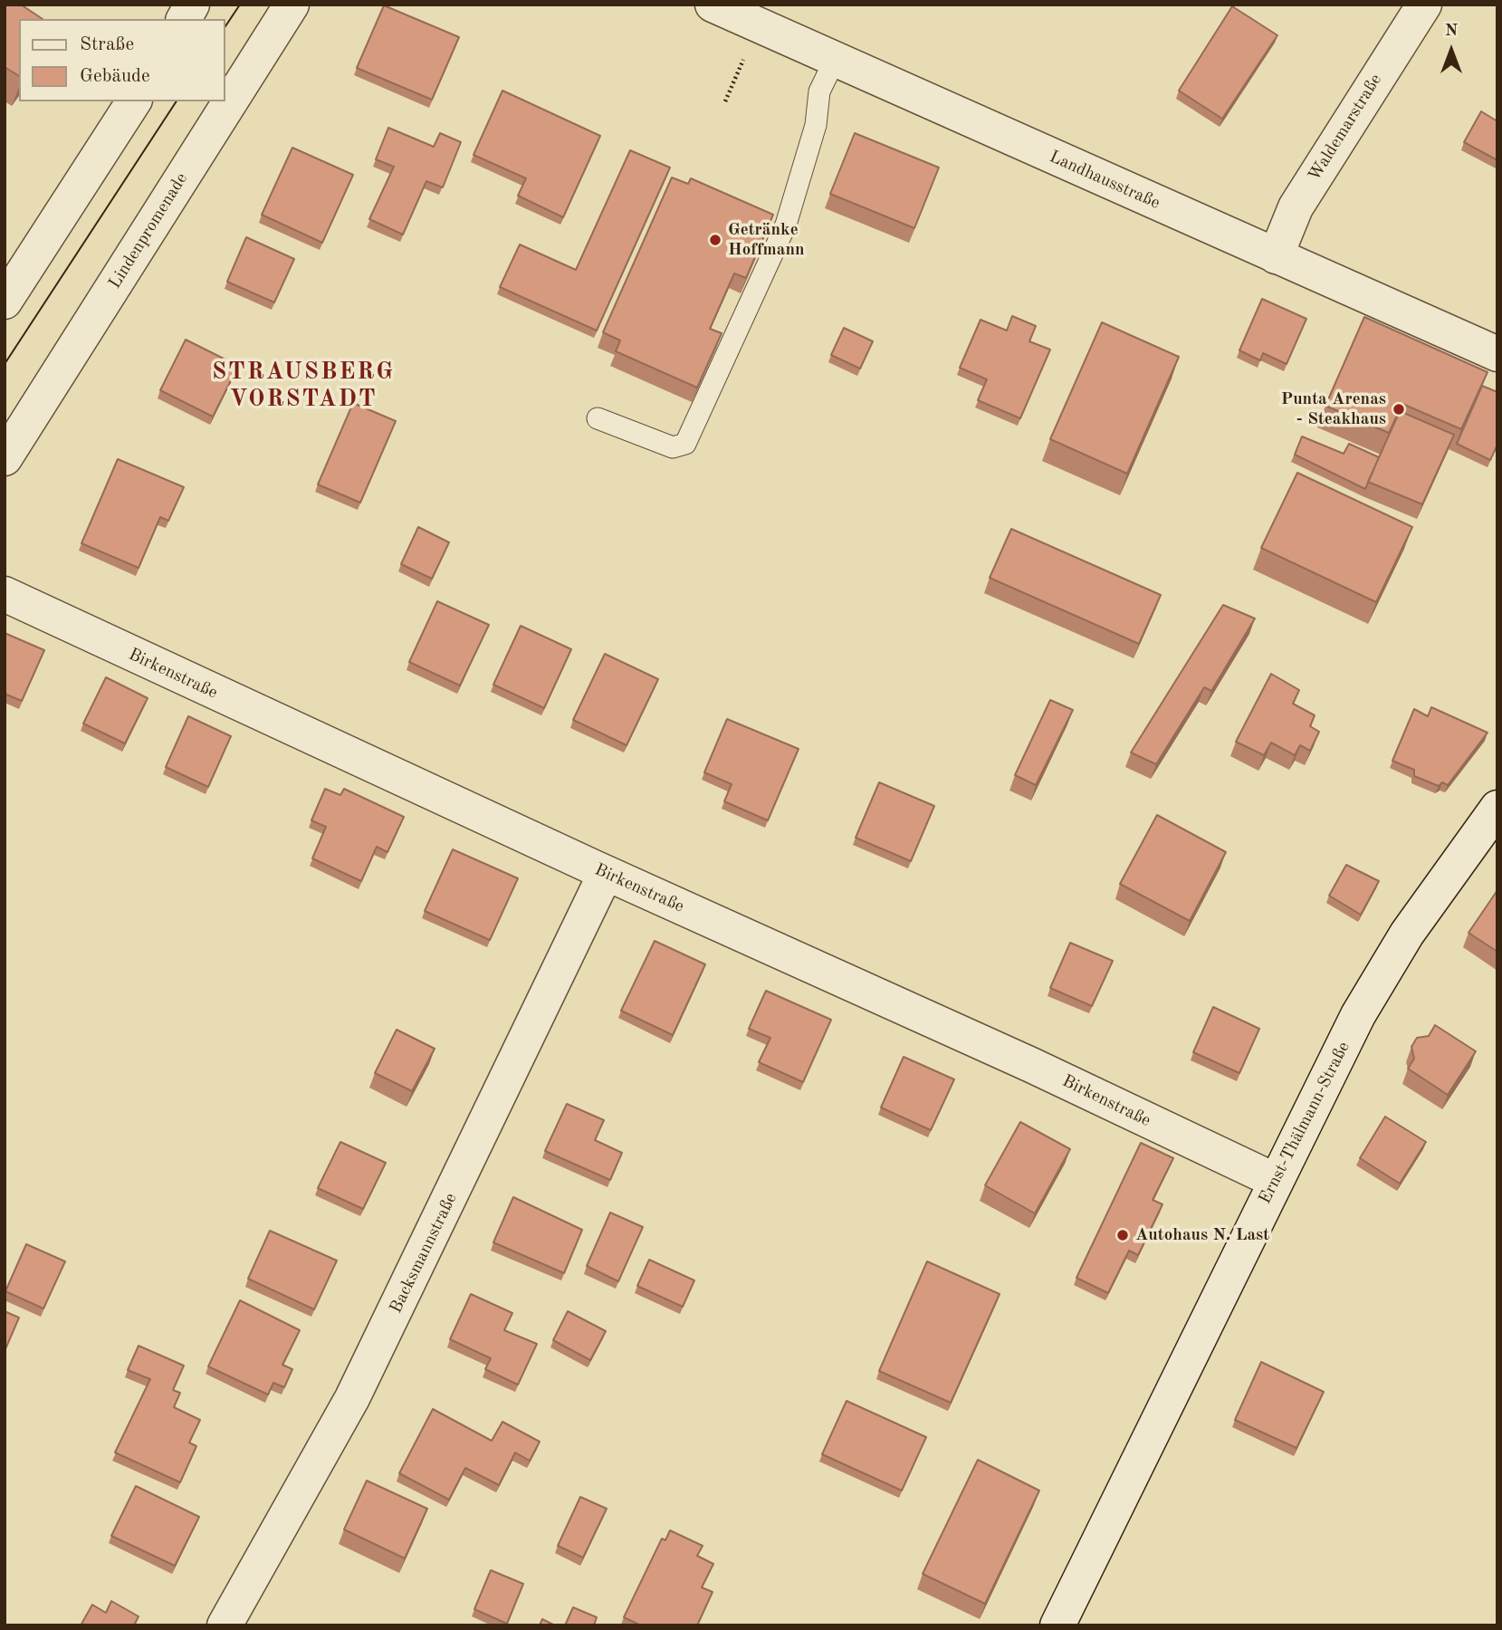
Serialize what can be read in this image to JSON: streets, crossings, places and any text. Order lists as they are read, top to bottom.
{
  "streets": {
    "street": [
      "Waldemarstraße",
      "Landhausstraße",
      "Lindenpromenade",
      "Birkenstraße",
      "Ernst-Thälmann-Straße",
      "Backsmannstraße"
    ]
  },
  "crossings": [
    ["Waldemarstraße", "Landhausstraße"],
    ["Birkenstraße", "Ernst-Thälmann-Straße"],
    ["Birkenstraße", "Backsmannstraße"]
  ],
  "districts": ["STRAUSBERG VORSTADT"],
  "places": ["Getränke Hoffmann", "Punta Arenas - Steakhaus", "Autohaus N. Last"],
  "legend": ["Straße", "Gebäude"],
  "north": "top"
}
